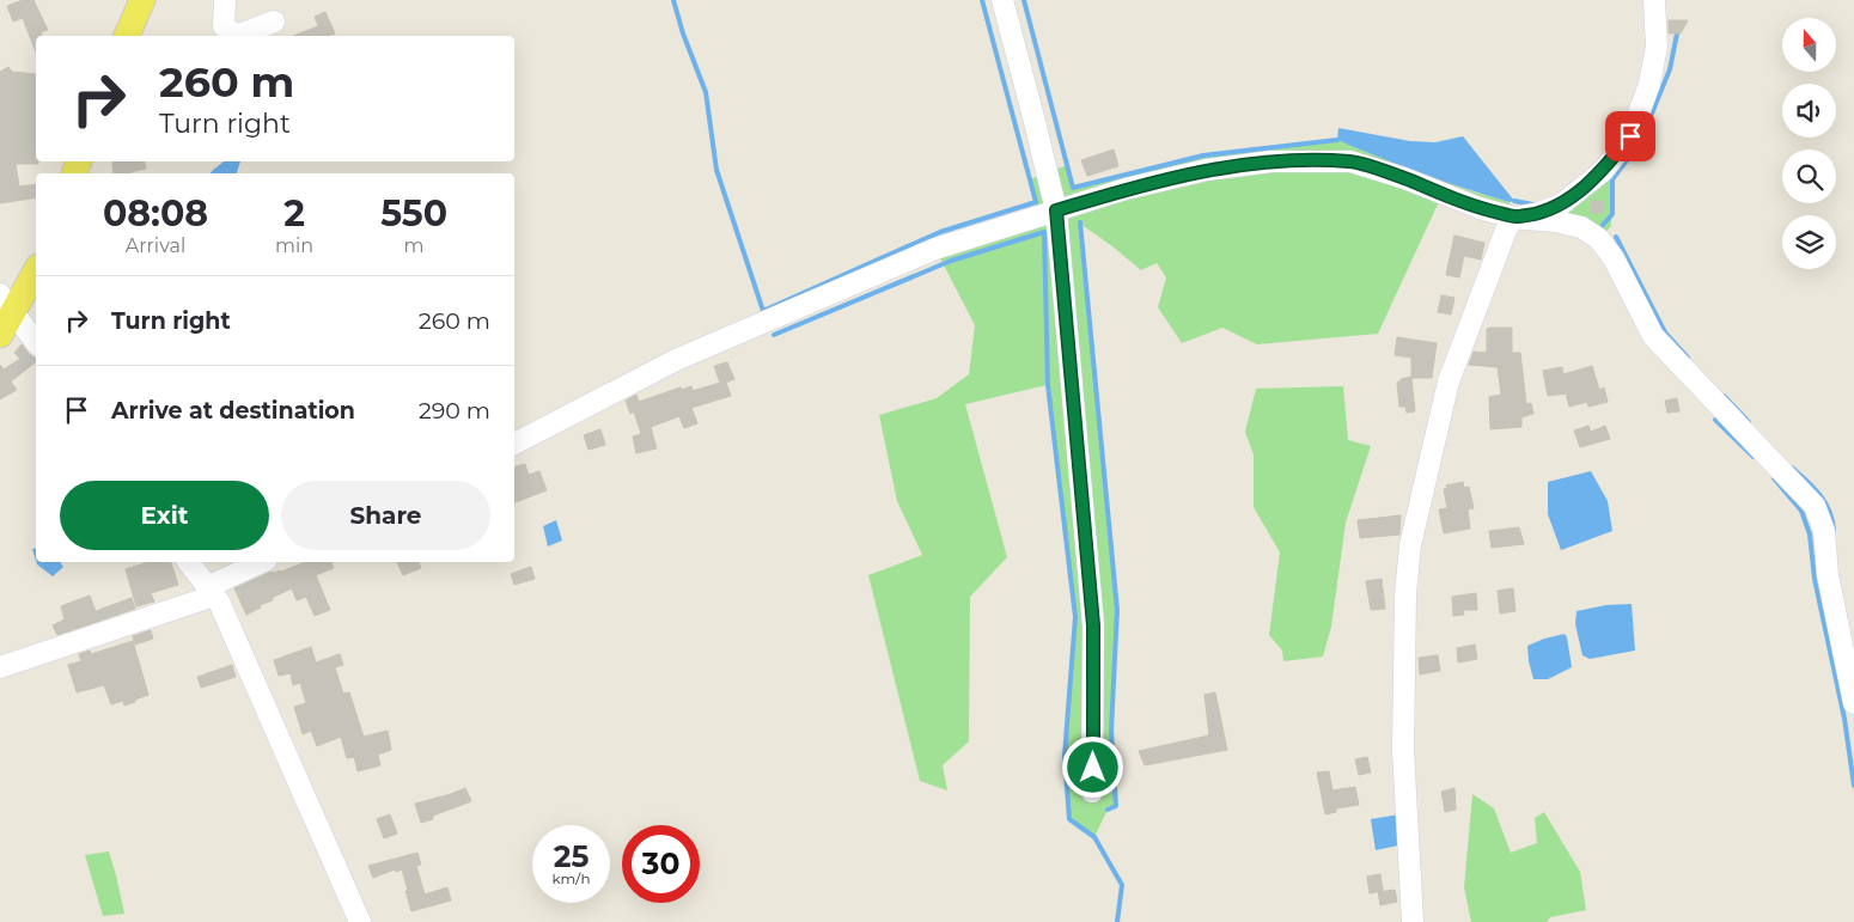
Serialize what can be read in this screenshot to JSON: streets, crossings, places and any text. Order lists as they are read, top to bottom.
{
  "north": "top",
  "page": {
    "turn": ["260 m", "Turn right"],
    "eta": [
      "08:08",
      "Arrival",
      "2",
      "min",
      "550",
      "m"
    ],
    "list": [
      {
        "name": "Turn right",
        "value": "260 m"
      },
      {
        "name": "Arrive at destination",
        "value": "290 m"
      }
    ],
    "buttons": ["Exit", "Share"],
    "speed": "25 km/h",
    "limit": "30"
  }
}
